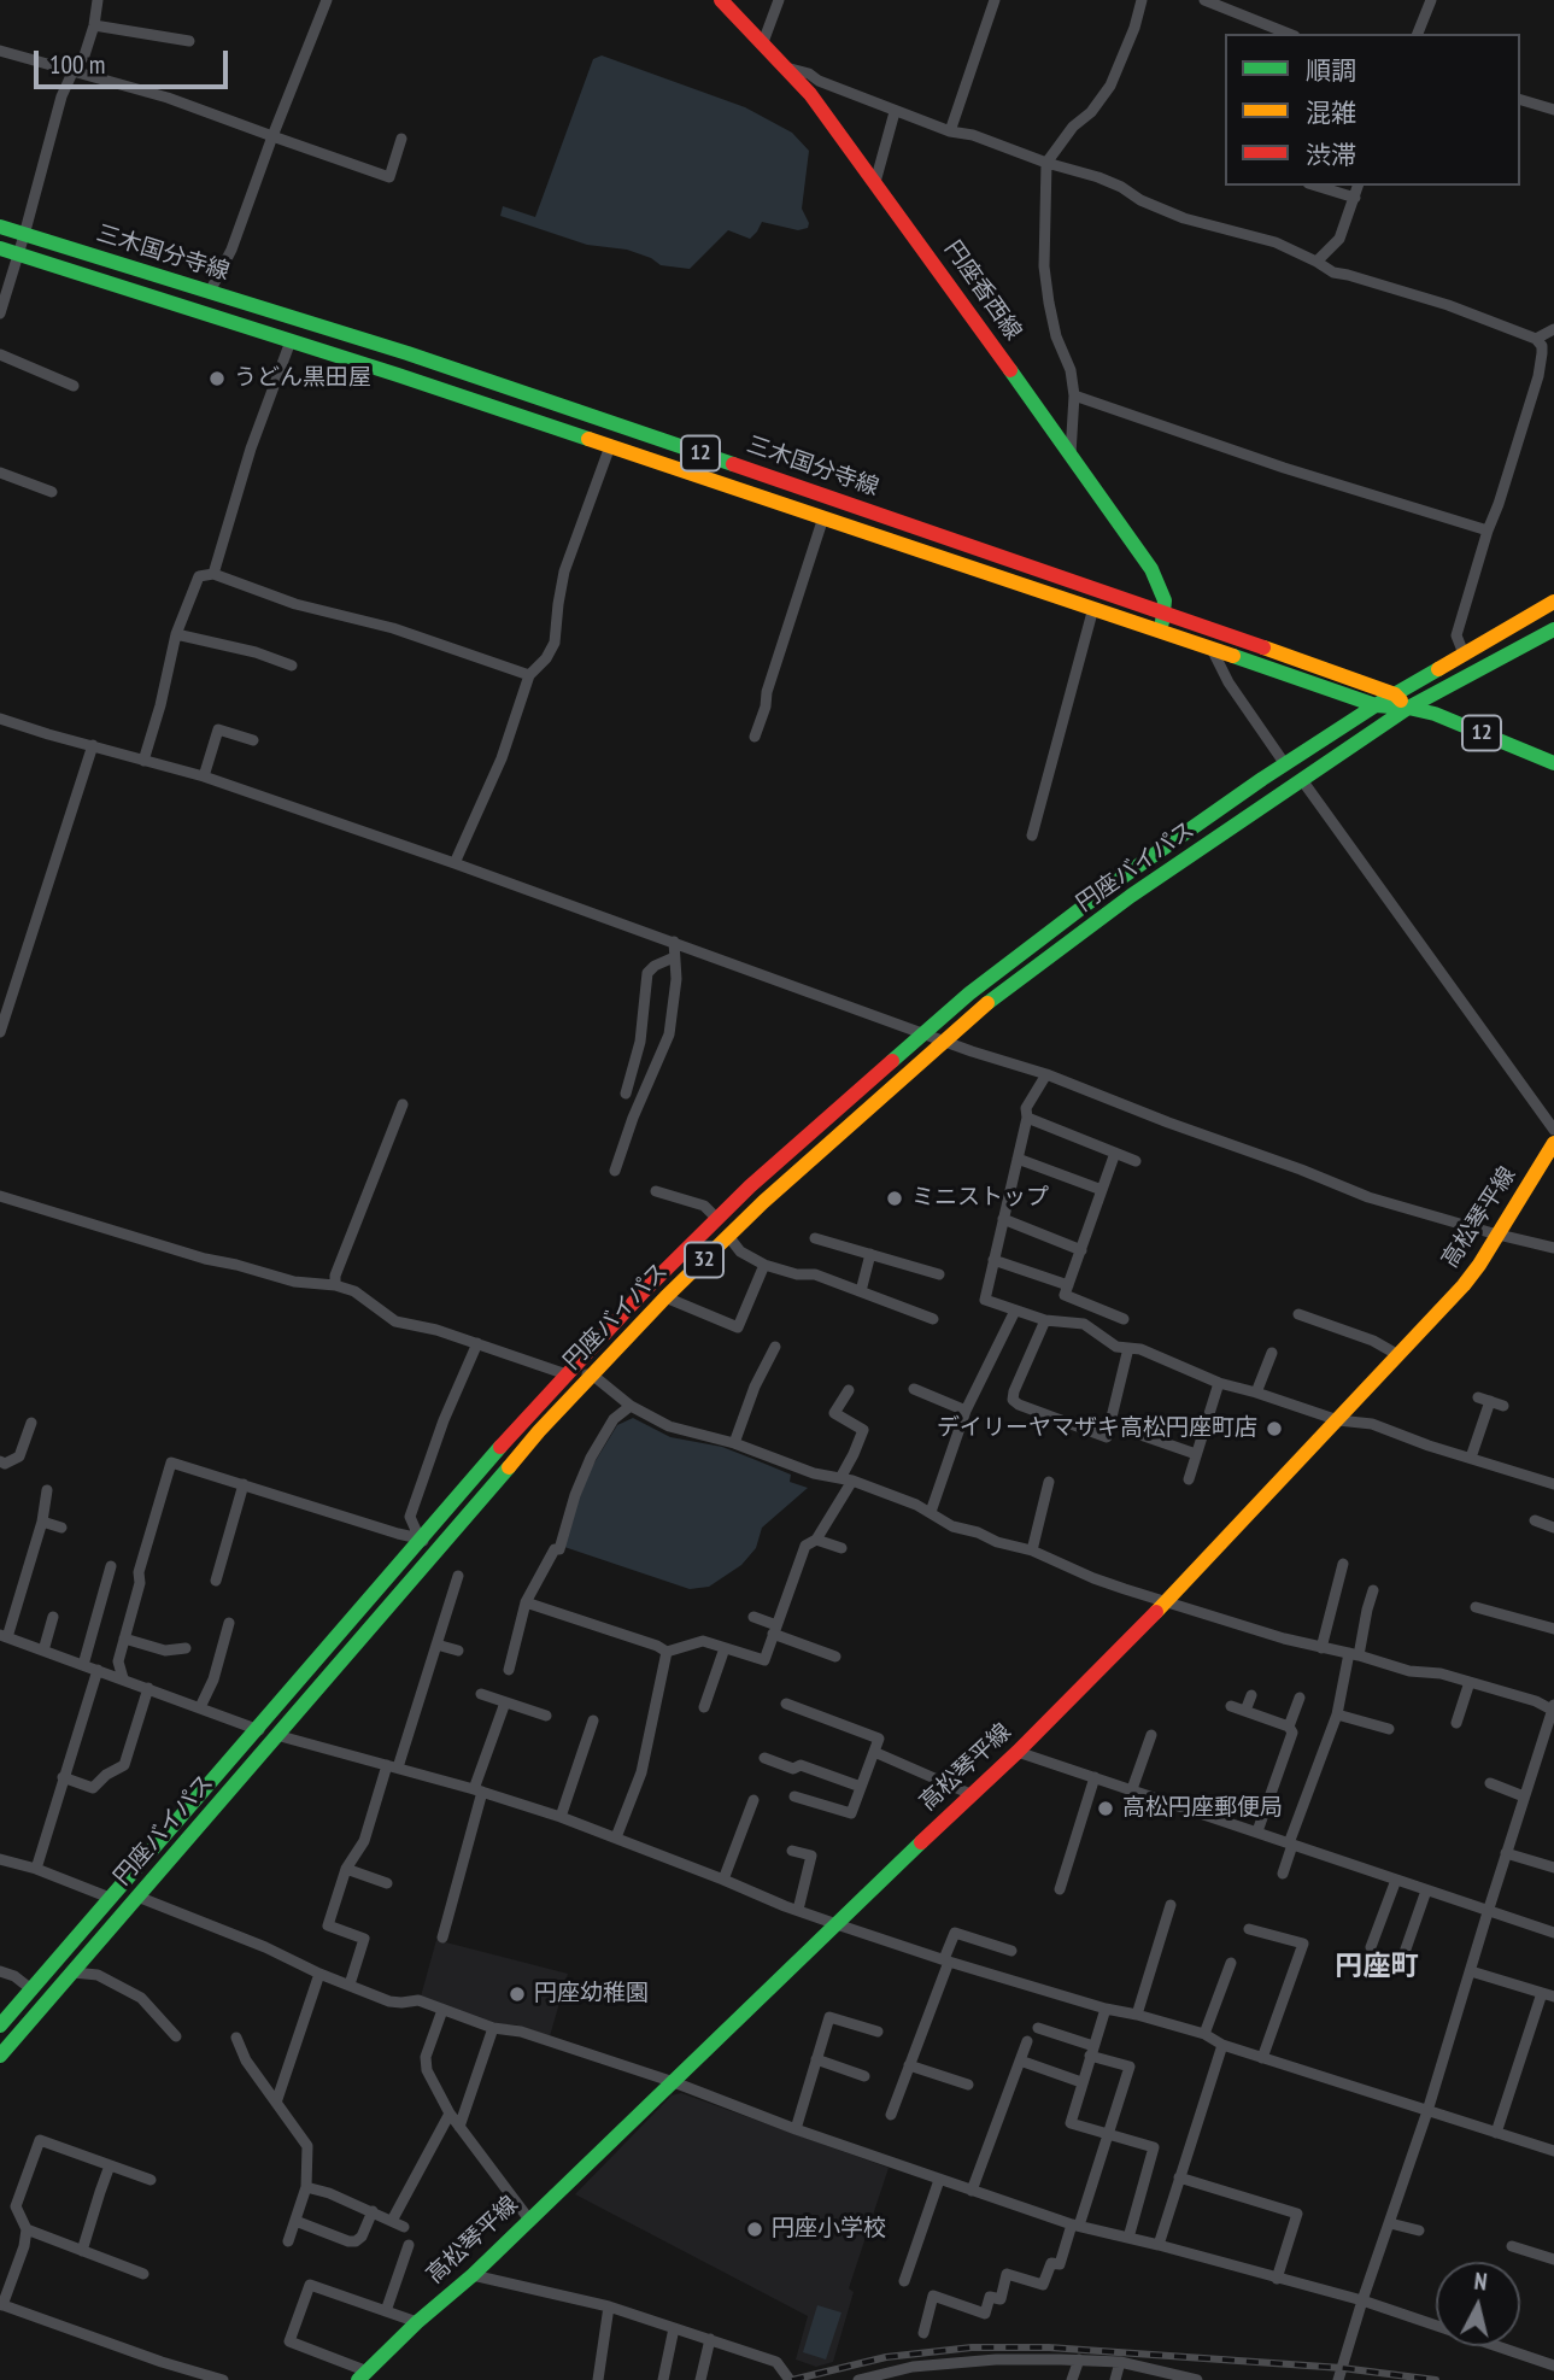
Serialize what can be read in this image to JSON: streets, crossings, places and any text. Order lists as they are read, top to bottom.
{
  "streets": {
    "main road": [
      "三木国分寺線",
      "円座香西線",
      "12",
      "円座バイパス",
      "高松琴平線",
      "32"
    ]
  },
  "crossings": [
    ["三木国分寺線", "円座香西線"],
    ["三木国分寺線", "円座バイパス"]
  ],
  "districts": ["円座町"],
  "places": [
    "うどん黒田屋",
    "ミニストップ",
    "デイリーヤマザキ高松円座町店",
    "高松円座郵便局",
    "円座幼稚園",
    "円座小学校"
  ],
  "legend": ["順調", "混雑", "渋滞"],
  "scale_bar": "100 m",
  "north": "top"
}
